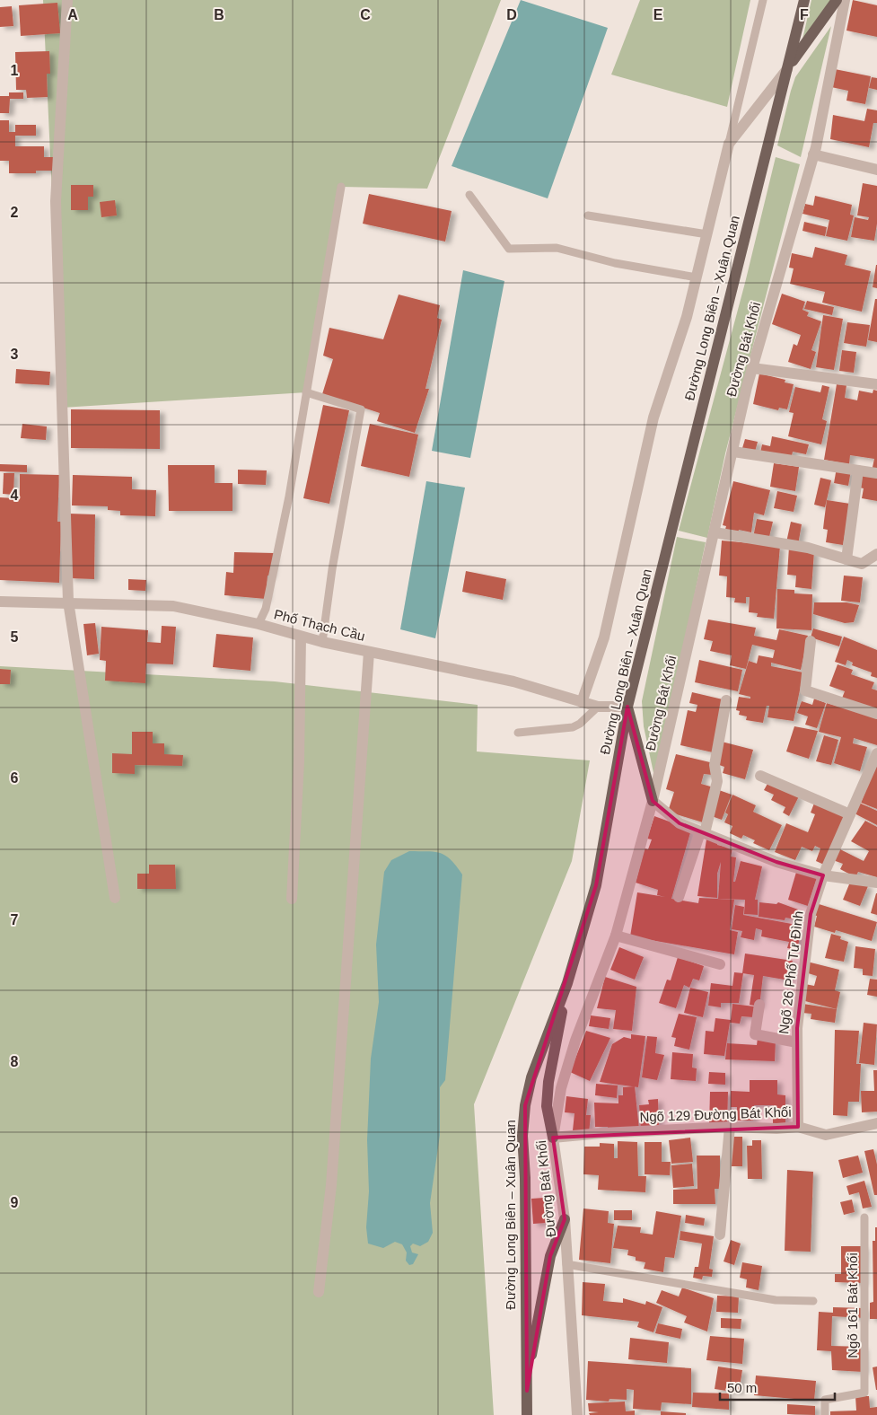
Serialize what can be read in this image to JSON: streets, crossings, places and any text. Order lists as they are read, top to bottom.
{
  "streets": {
    "main road": ["Đường Long Biên – Xuân Quan"],
    "street": [
      "Đường Bát Khối",
      "Phố Thạch Cầu",
      "Ngõ 26 Phố Tư Đình",
      "Ngõ 129 Đường Bát Khối"
    ],
    "lane": ["Ngõ 161 Bát Khối"]
  },
  "crossings": [
    ["Đường Long Biên – Xuân Quan", "Phố Thạch Cầu"],
    ["Đường Bát Khối", "Ngõ 129 Đường Bát Khối"],
    ["Ngõ 26 Phố Tư Đình", "Ngõ 129 Đường Bát Khối"]
  ],
  "scale_bar": "50 m",
  "grid": {
    "columns": [
      "A",
      "B",
      "C",
      "D",
      "E",
      "F"
    ],
    "rows": [
      "1",
      "2",
      "3",
      "4",
      "5",
      "6",
      "7",
      "8",
      "9"
    ]
  }
}
